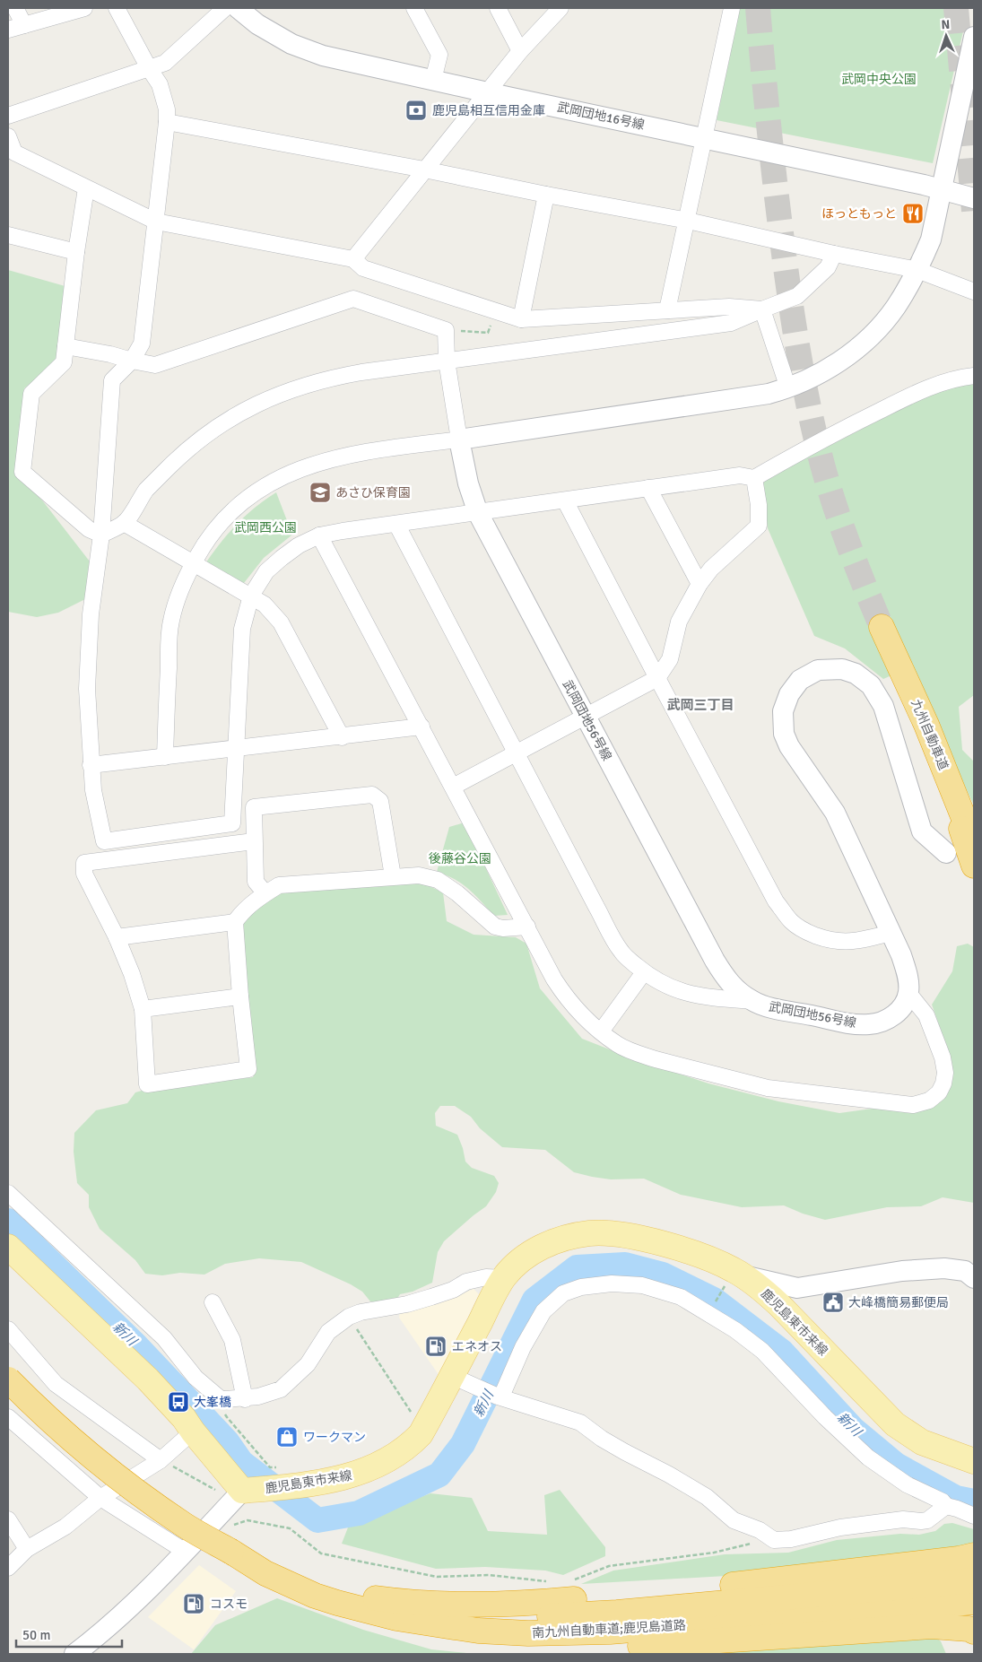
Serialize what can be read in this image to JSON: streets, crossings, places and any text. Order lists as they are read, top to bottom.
{
  "streets": {
    "highway": ["九州自動車道", "南九州自動車道;鹿児島道路"],
    "main road": ["鹿児島東市来線"],
    "street": ["武岡団地16号線", "武岡団地56号線"]
  },
  "districts": ["武岡三丁目"],
  "water": ["新川"],
  "parks": ["武岡中央公園", "武岡西公園", "後藤谷公園"],
  "places": {
    "bank": ["鹿児島相互信用金庫"],
    "restaurant": ["ほっともっと"],
    "school or university": ["あさひ保育園"],
    "public building": ["大峰橋簡易郵便局"],
    "fuel station": ["エネオス", "コスモ"],
    "bus stop": ["大峯橋"],
    "shop": ["ワークマン"]
  },
  "scale_bar": "50 m",
  "north": "top"
}
